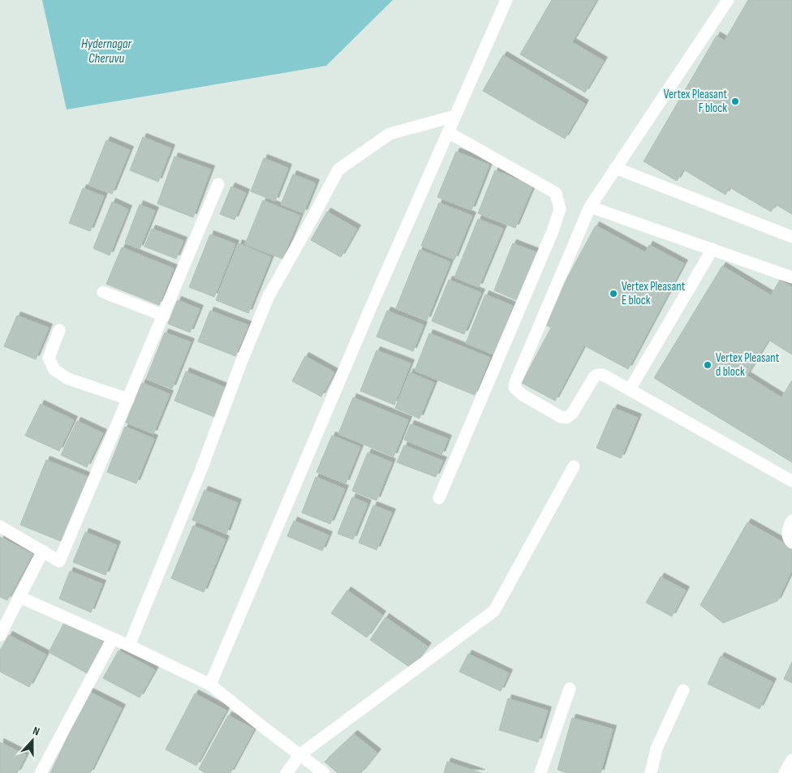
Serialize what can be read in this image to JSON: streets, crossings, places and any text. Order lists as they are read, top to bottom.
{
  "water": ["Hydernagar Cheruvu"],
  "places": ["Vertex Pleasant F block", "Vertex Pleasant E block", "Vertex Pleasant d block"],
  "north": "top"
}
